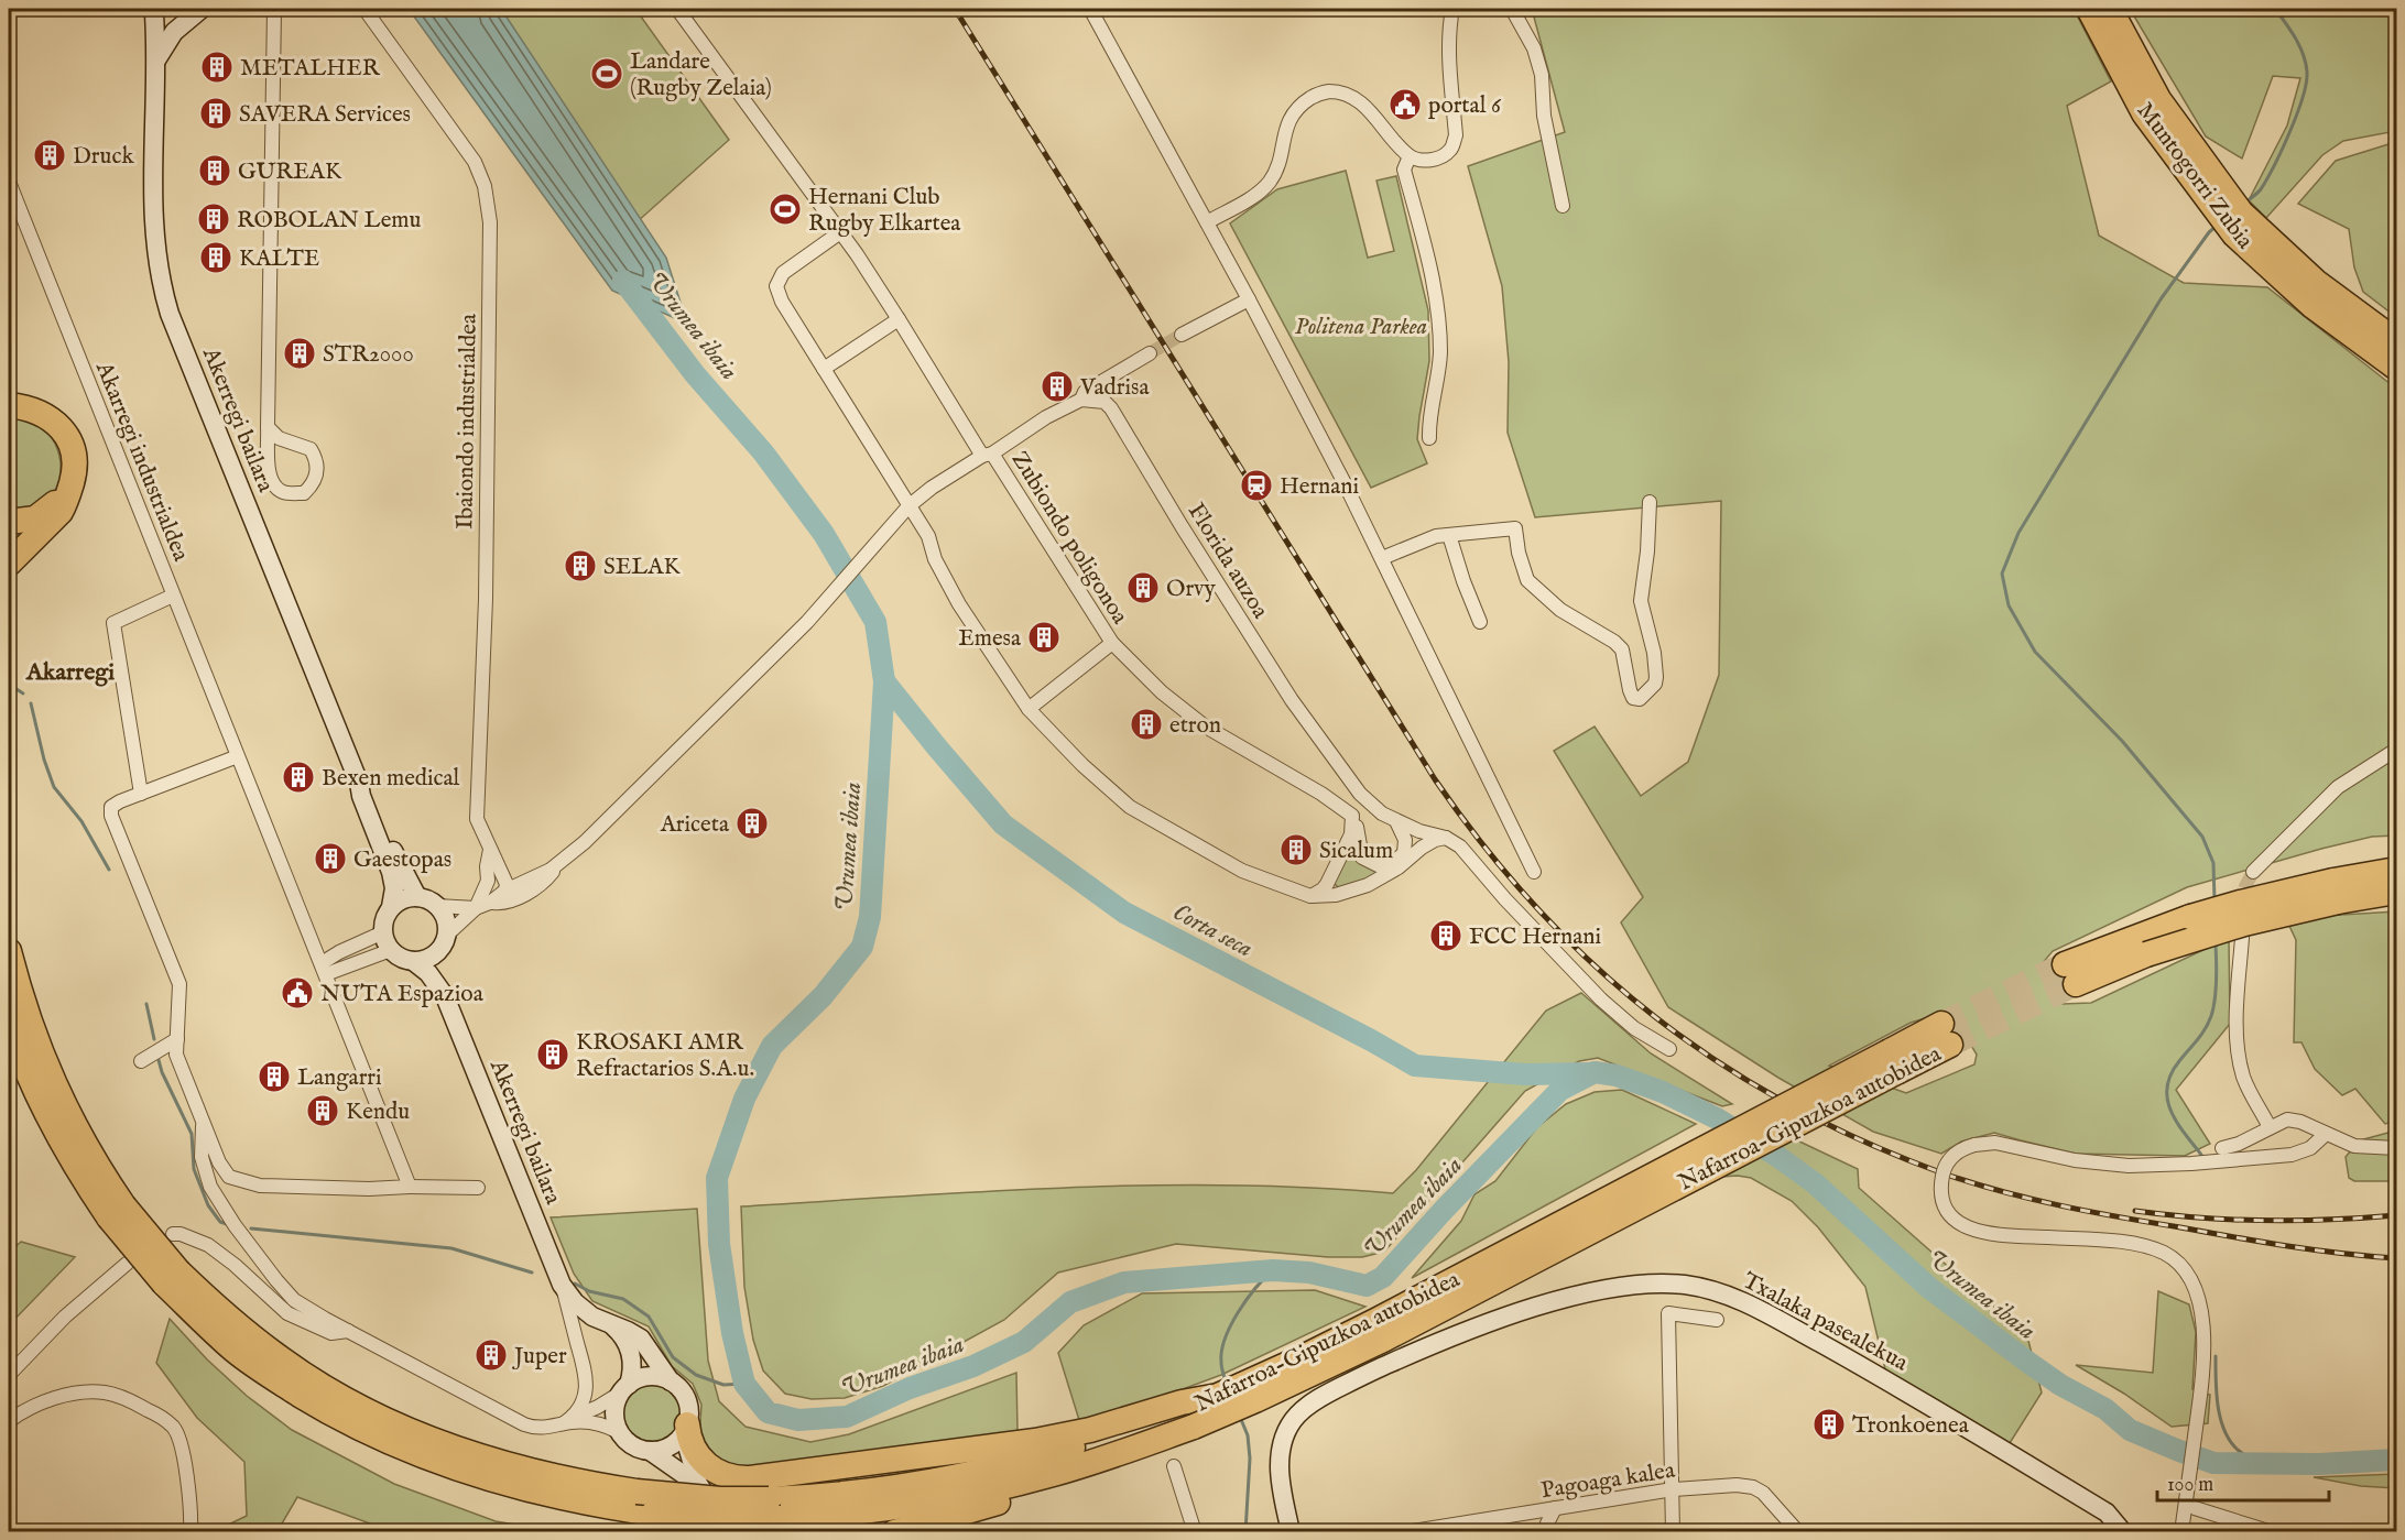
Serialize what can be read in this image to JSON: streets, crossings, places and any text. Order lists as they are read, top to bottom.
{
  "streets": {
    "highway": ["Muntogorri Zubia", "Nafarroa-Gipuzkoa autobidea"],
    "main road": ["Akerregi bailara", "Txalaka pasealekua"],
    "street": [
      "Ibaiondo industrialdea",
      "Akarregi industrialdea",
      "Zubiondo poligonoa",
      "Florida auzoa",
      "Pagoaga kalea"
    ]
  },
  "districts": ["Akarregi"],
  "water": ["Urumea ibaia", "Corta seca"],
  "parks": ["Politena Parkea"],
  "places": {
    "building": [
      "METALHER",
      "SAVERA Services",
      "Druck",
      "GUREAK",
      "ROBOLAN Lemu",
      "KALTE",
      "STR2000",
      "Vadrisa",
      "SELAK",
      "Orvy",
      "Emesa",
      "etron",
      "Bexen medical",
      "Ariceta",
      "Sicalum",
      "Gaestopas",
      "FCC Hernani",
      "KROSAKI AMR Refractarios S.A.u.",
      "Langarri",
      "Kendu",
      "Juper",
      "Tronkoenea"
    ],
    "sports": ["Landare (Rugby Zelaia)", "Hernani Club Rugby Elkartea"],
    "public building": ["portal 6", "NUTA Espazioa"],
    "station": ["Hernani"]
  },
  "scale_bar": "100 m"
}
